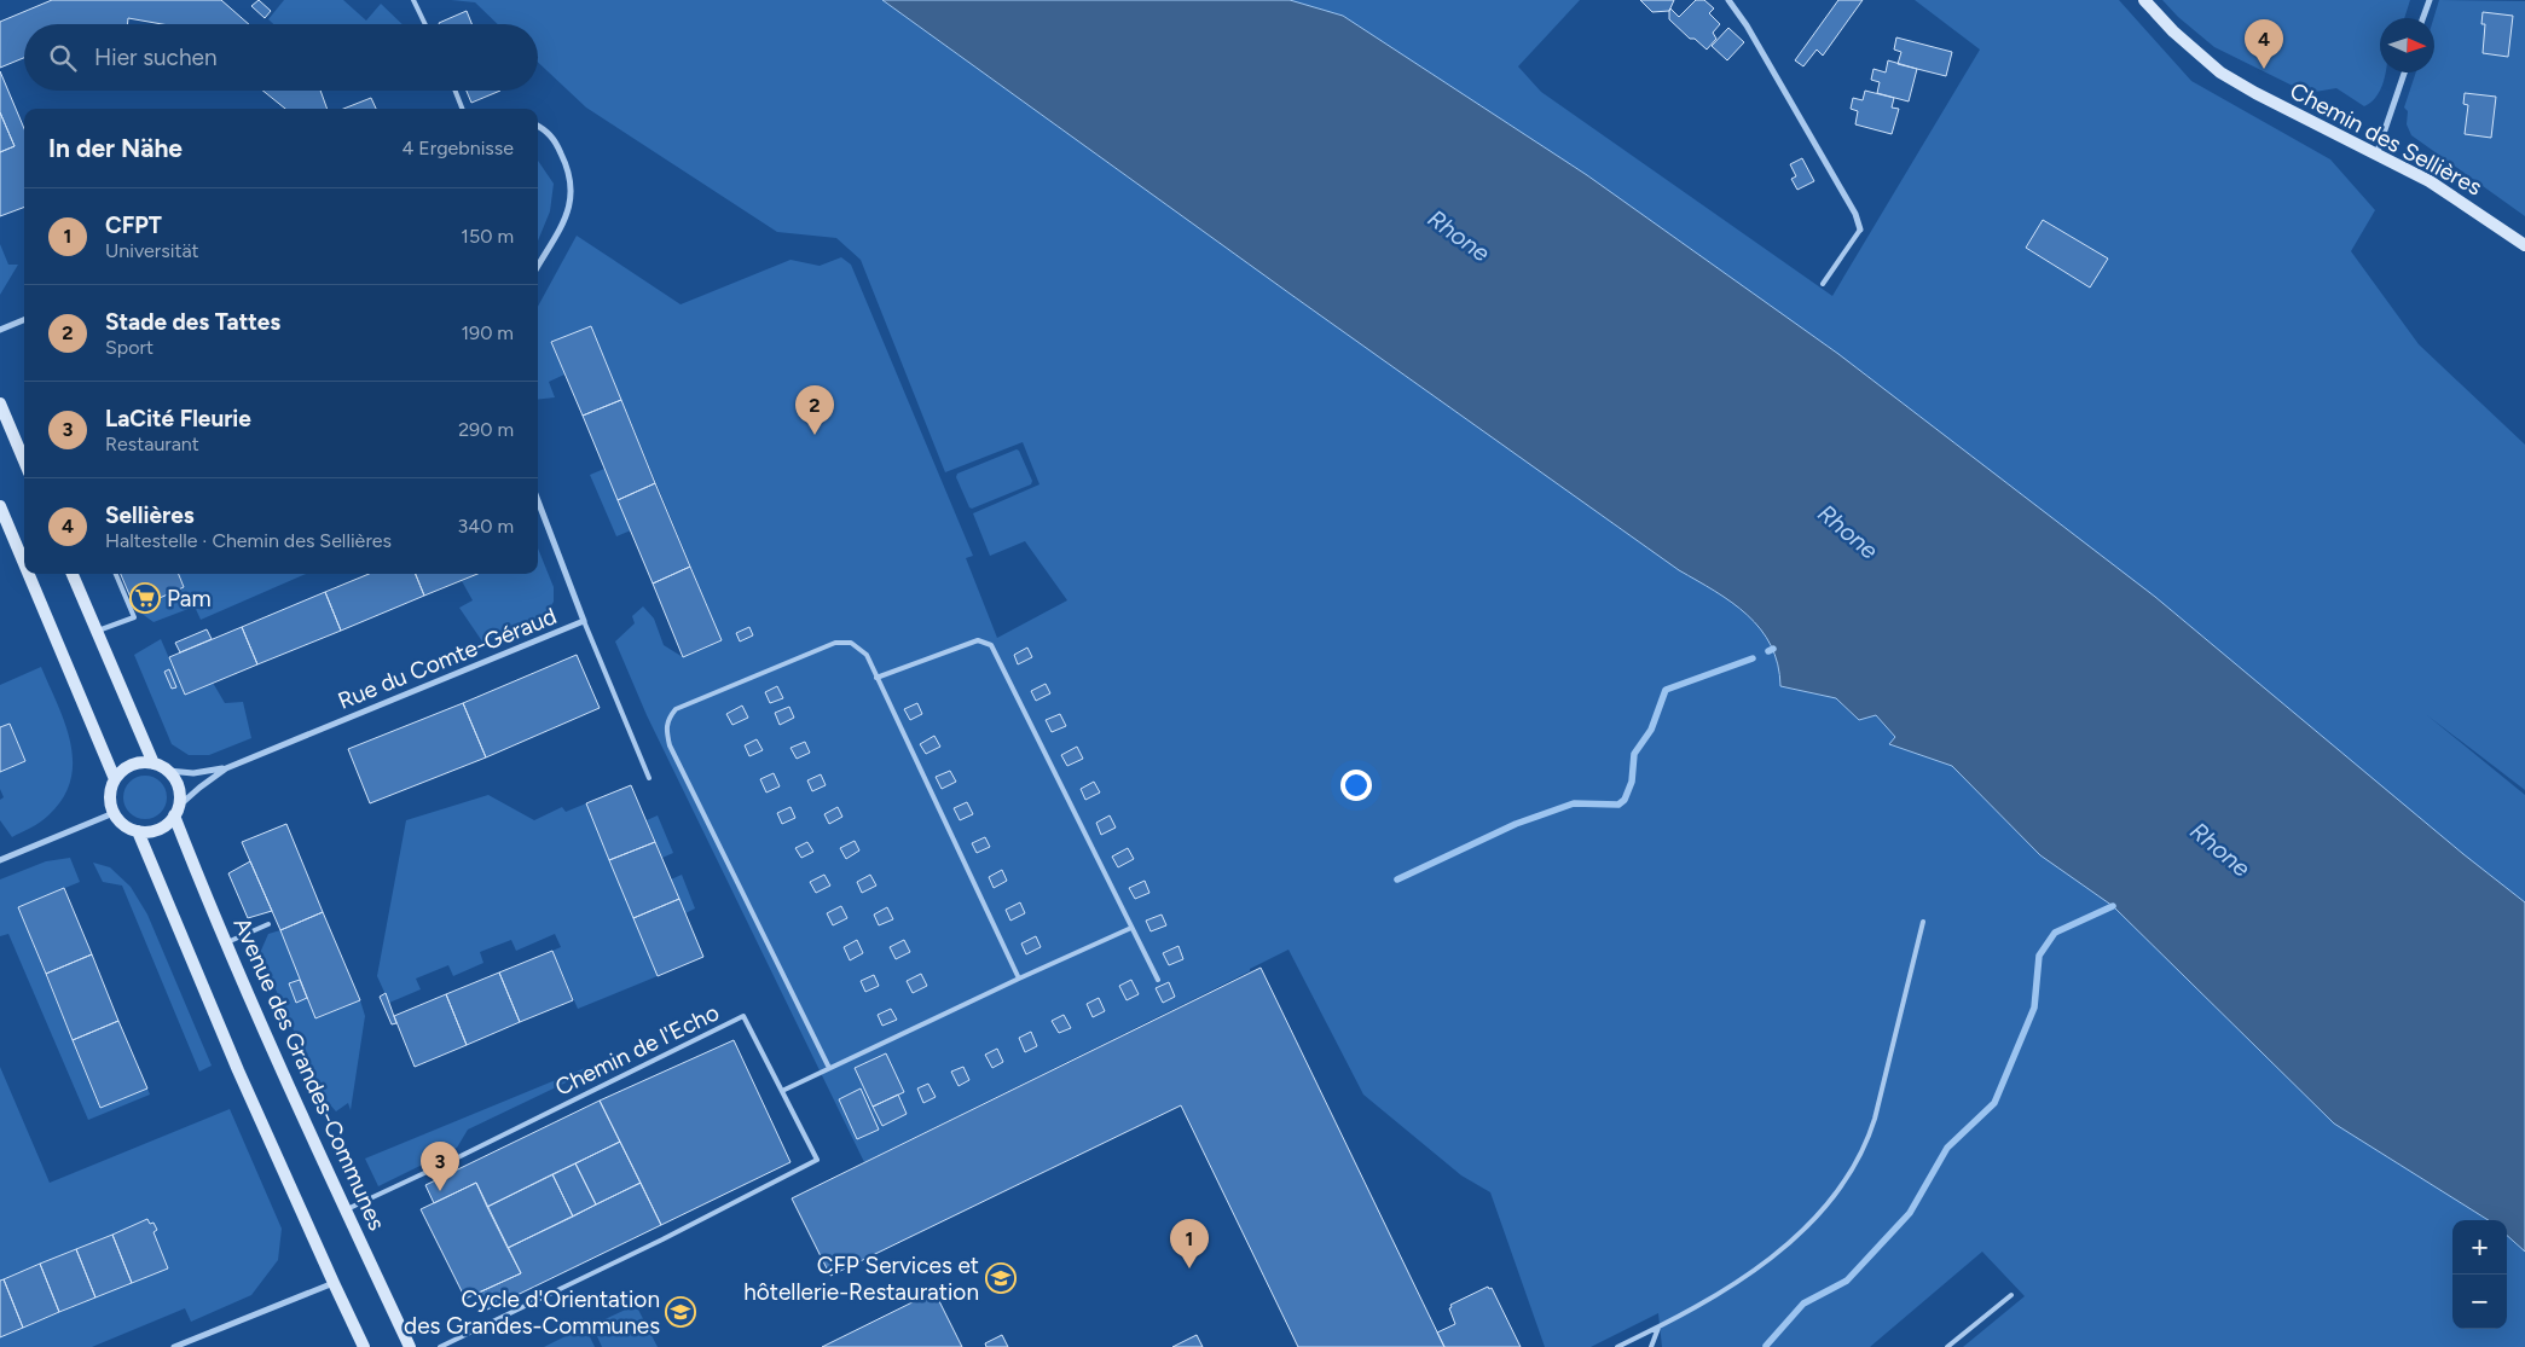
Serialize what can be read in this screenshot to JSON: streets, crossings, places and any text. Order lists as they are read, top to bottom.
{
  "streets": {
    "street": ["Chemin des Sellières", "Rue du Comte-Géraud", "Avenue des Grandes-Communes"],
    "lane": ["Chemin de l'Echo"]
  },
  "crossings": [
    ["Rue du Comte-Géraud", "Avenue des Grandes-Communes"],
    ["Chemin de l'Echo", "Avenue des Grandes-Communes"]
  ],
  "water": ["Rhone"],
  "places": {
    "supermarket": ["Pam"],
    "school or university": ["CFP Services et hôtellerie-Restauration", "Cycle d'Orientation des Grandes-Communes"]
  },
  "north": "right",
  "page": {
    "pins": [
      "4",
      "2",
      "3",
      "1"
    ],
    "search": "Hier suchen",
    "heading": ["In der Nähe", "4 Ergebnisse"],
    "list": [
      {
        "mark": "1",
        "name": "CFPT",
        "note": "Universität",
        "value": "150 m"
      },
      {
        "mark": "2",
        "name": "Stade des Tattes",
        "note": "Sport",
        "value": "190 m"
      },
      {
        "mark": "3",
        "name": "LaCité Fleurie",
        "note": "Restaurant",
        "value": "290 m"
      },
      {
        "mark": "4",
        "name": "Sellières",
        "note": "Haltestelle · Chemin des Sellières",
        "value": "340 m"
      }
    ],
    "map_buttons": ["+", "−"]
  }
}
